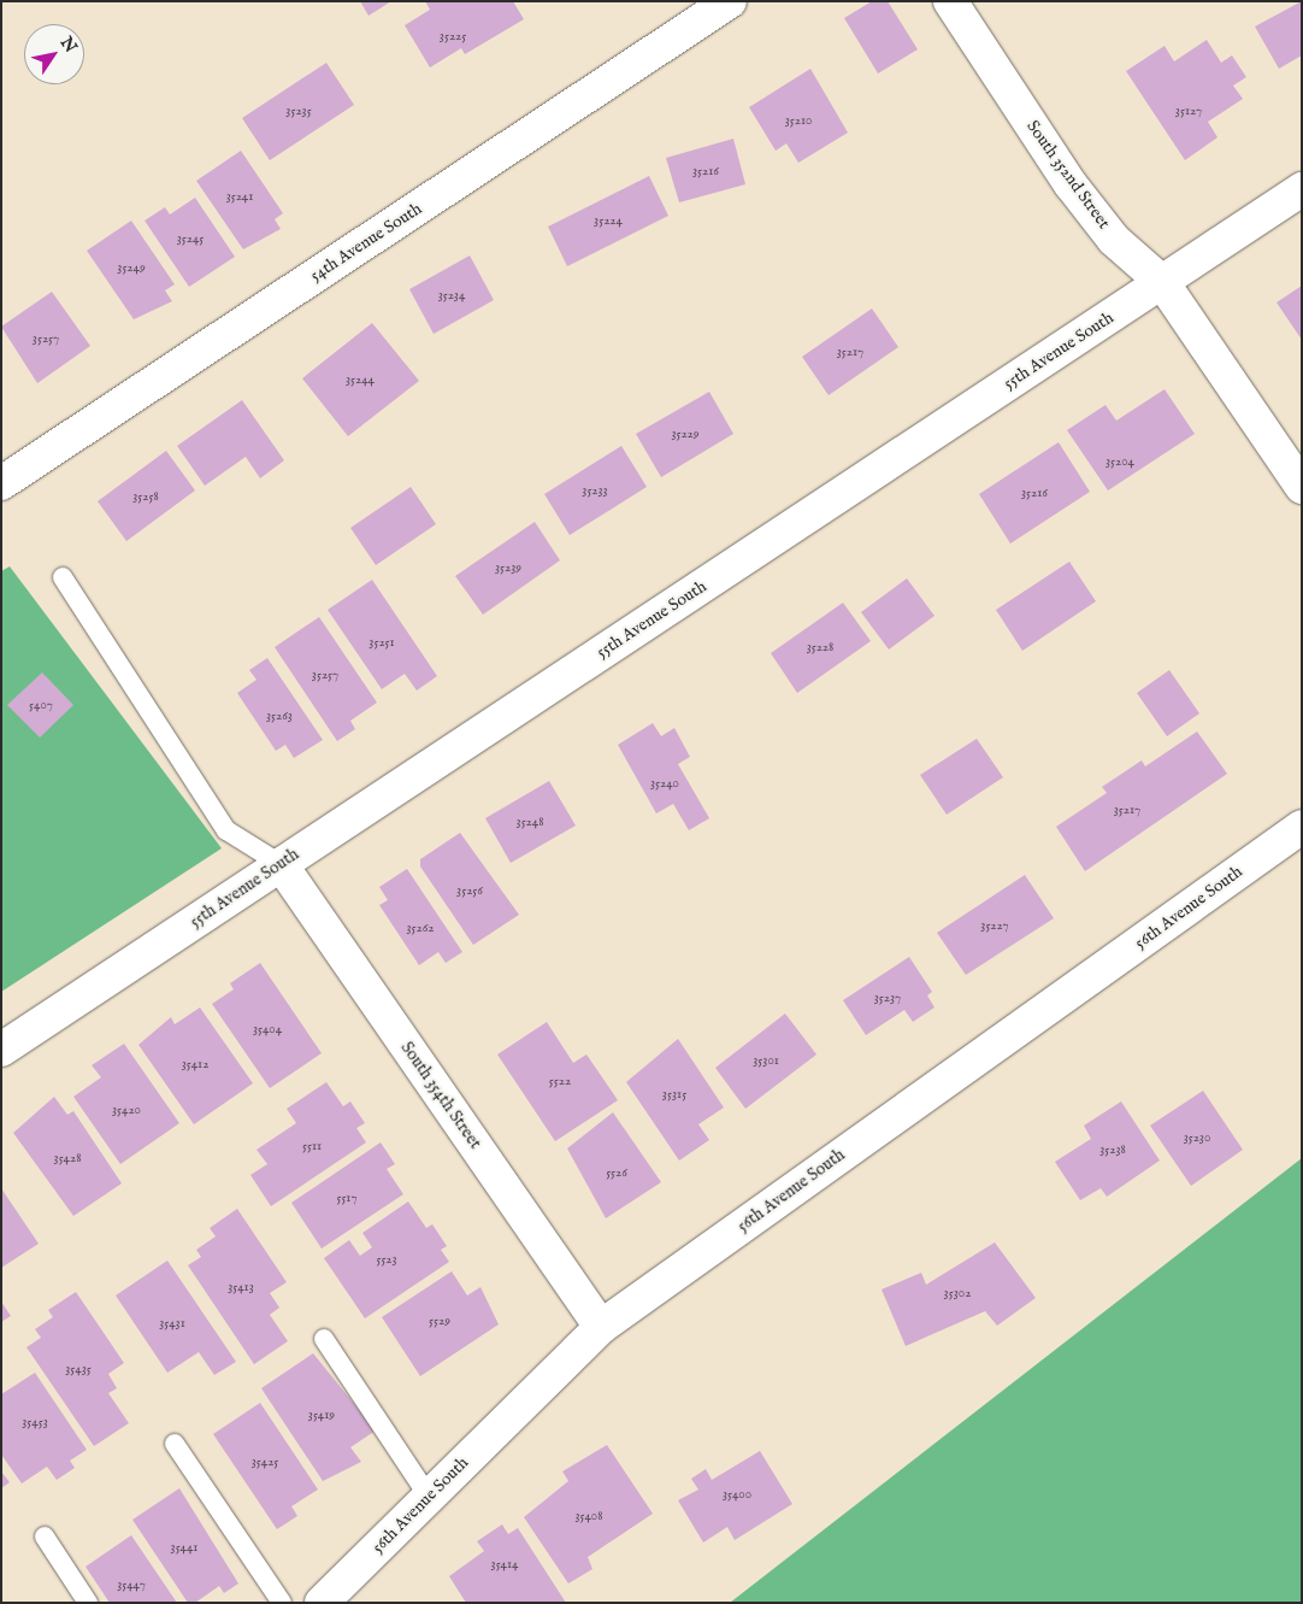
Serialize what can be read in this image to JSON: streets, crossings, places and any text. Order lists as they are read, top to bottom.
{
  "streets": {
    "street": [
      "South 352nd Street",
      "54th Avenue South",
      "55th Avenue South",
      "56th Avenue South",
      "South 354th Street"
    ]
  },
  "crossings": [
    ["South 352nd Street", "55th Avenue South"],
    ["55th Avenue South", "South 354th Street"],
    ["56th Avenue South", "South 354th Street"]
  ],
  "house_numbers": [
    "35225",
    "35235",
    "35127",
    "35210",
    "35216",
    "35241",
    "35224",
    "35245",
    "35249",
    "35234",
    "35257",
    "35217",
    "35244",
    "35229",
    "35204",
    "35233",
    "35216",
    "35258",
    "35239",
    "35251",
    "35228",
    "35257",
    "5407",
    "35263",
    "35240",
    "35217",
    "35248",
    "35256",
    "35227",
    "35262",
    "35237",
    "35404",
    "35301",
    "35412",
    "5522",
    "35315",
    "35420",
    "35230",
    "5511",
    "35238",
    "35428",
    "5526",
    "5517",
    "5523",
    "35413",
    "35302",
    "5529",
    "35431",
    "35435",
    "35419",
    "35453",
    "35425",
    "35400",
    "35408",
    "35441",
    "35414",
    "35447"
  ],
  "north": "top right"
}
